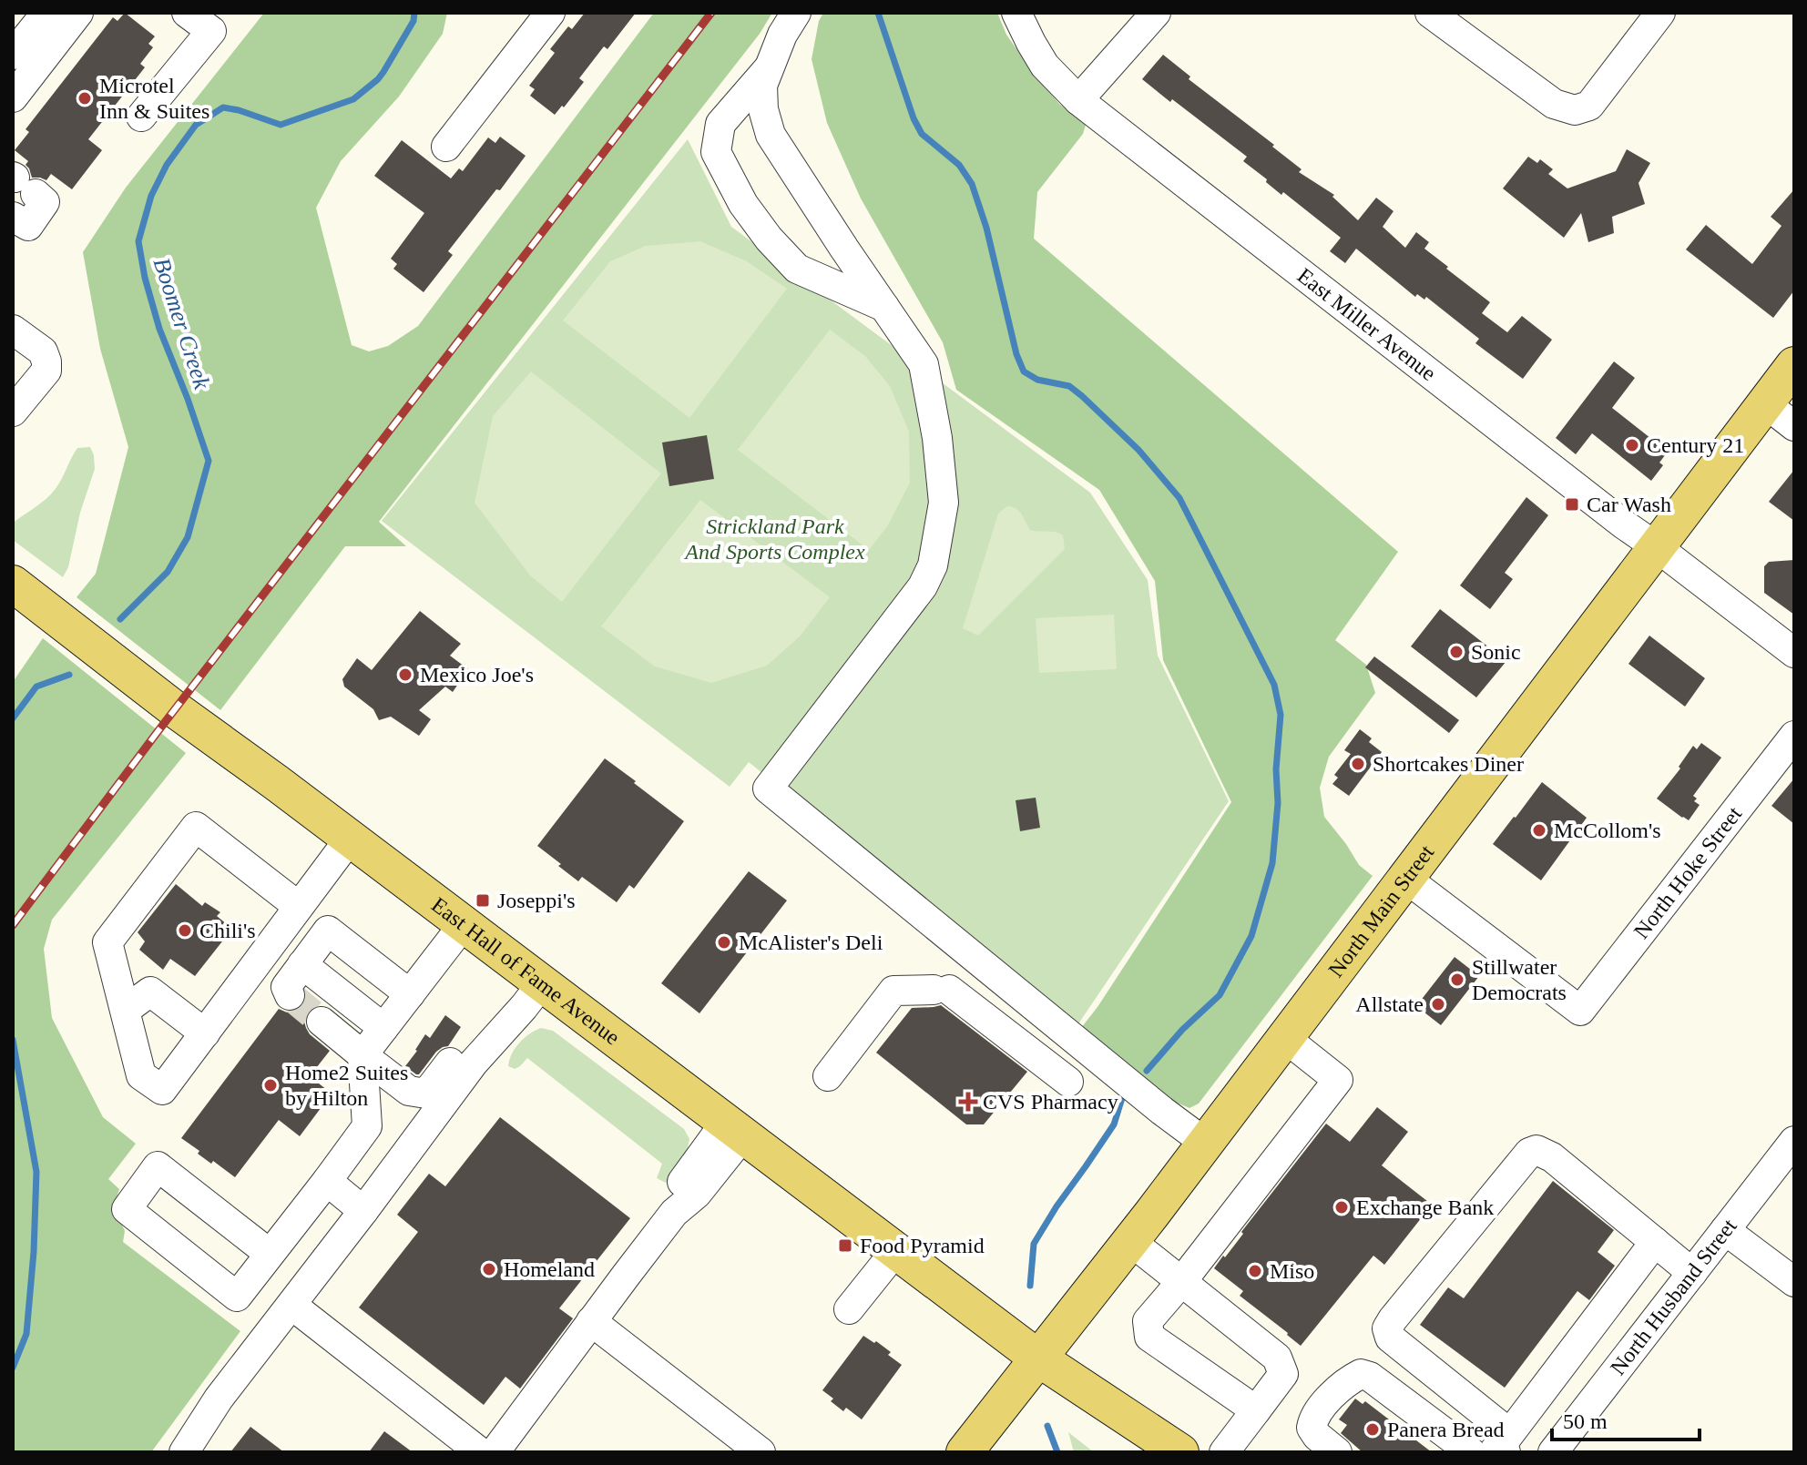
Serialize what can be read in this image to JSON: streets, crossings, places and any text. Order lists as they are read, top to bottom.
{
  "streets": {
    "main road": ["North Main Street", "East Hall of Fame Avenue"],
    "street": ["East Miller Avenue", "North Hoke Street", "North Husband Street"]
  },
  "crossings": [
    ["East Miller Avenue", "North Main Street"],
    ["North Hoke Street", "North Main Street"],
    ["North Main Street", "East Hall of Fame Avenue"]
  ],
  "water": ["Boomer Creek"],
  "parks": ["Strickland Park And Sports Complex"],
  "places": {
    "other": [
      "Microtel Inn & Suites",
      "Century 21",
      "Sonic",
      "Mexico Joe's",
      "Shortcakes Diner",
      "McCollom's",
      "Chili's",
      "McAlister's Deli",
      "Stillwater Democrats",
      "Allstate",
      "Home2 Suites by Hilton",
      "Exchange Bank",
      "Homeland",
      "Miso",
      "Panera Bread"
    ],
    "transit": ["Car Wash", "Joseppi's", "Food Pyramid"],
    "health": ["CVS Pharmacy"]
  },
  "scale_bar": "50 m"
}
